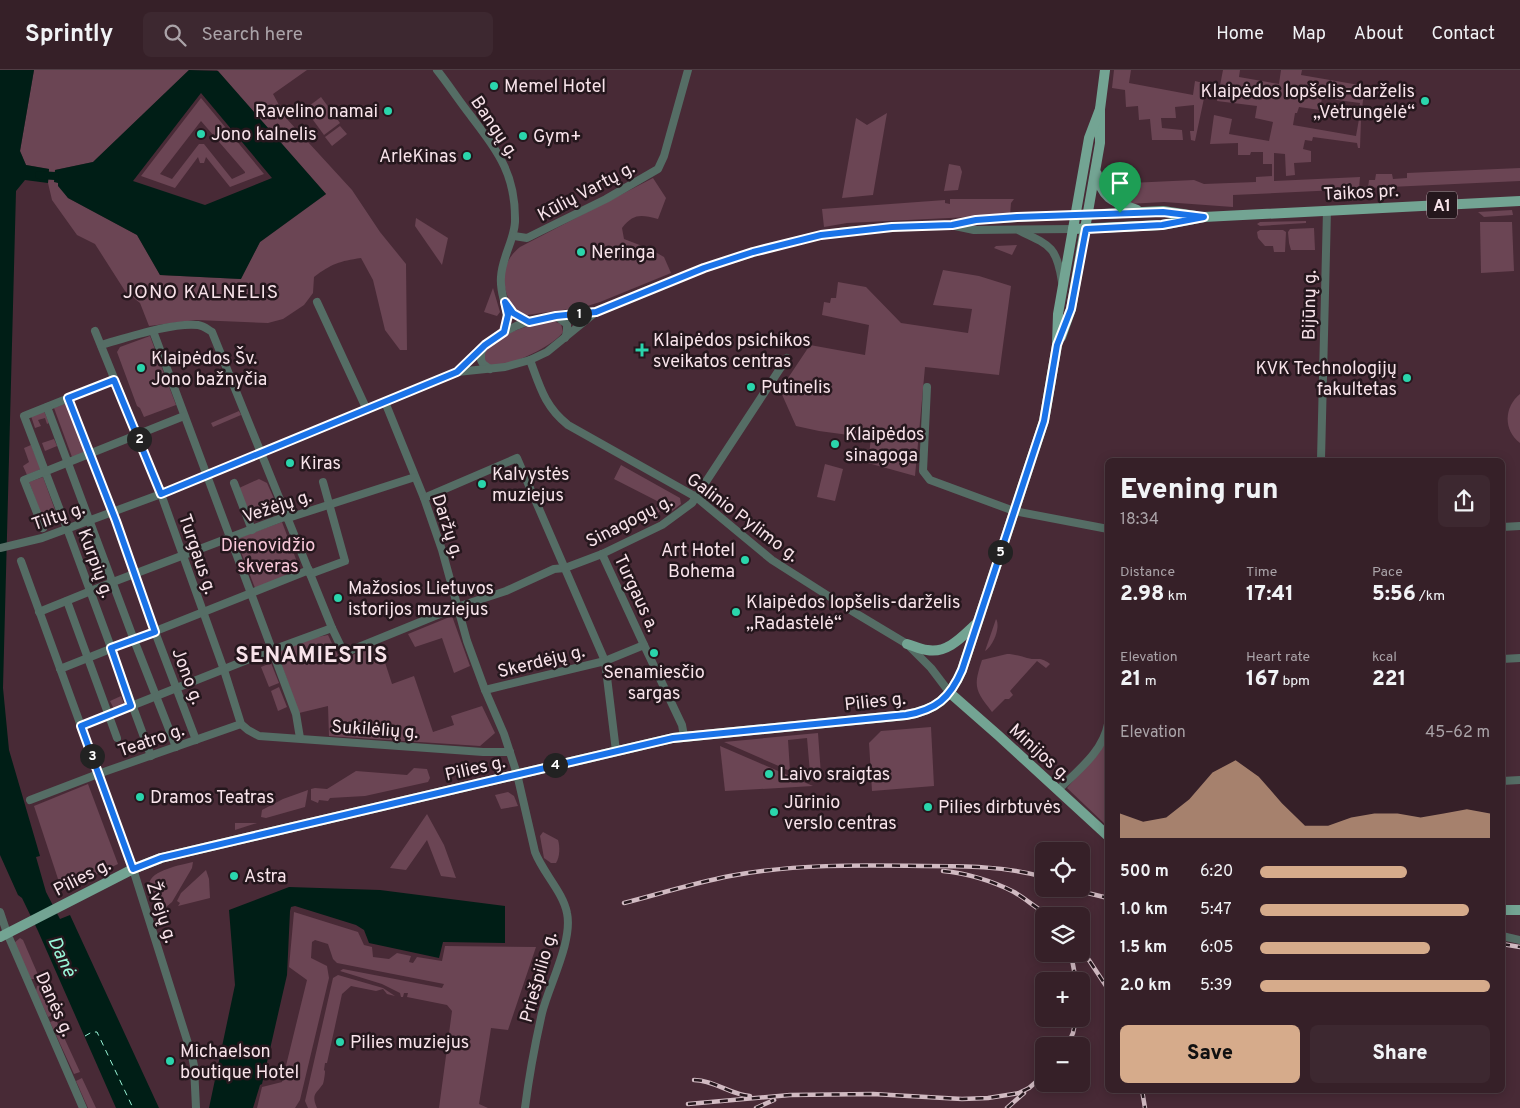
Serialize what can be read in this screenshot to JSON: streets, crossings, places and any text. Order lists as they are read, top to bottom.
{
  "streets": {
    "main road": [
      "Taikos pr.",
      "A1",
      "Pilies g.",
      "Minijos g."
    ],
    "street": [
      "Bangų g.",
      "Kūlių Vartų g.",
      "Bijūnų g.",
      "Vežėjų g.",
      "Tiltų g.",
      "Galinio Pylimo g.",
      "Sinagogų g.",
      "Daržų g.",
      "Turgaus g.",
      "Kurpių g.",
      "Turgaus a.",
      "Skerdėjų g.",
      "Jono g.",
      "Sukilėlių g.",
      "Teatro g.",
      "Žvejų g.",
      "Priešpilio g.",
      "Danės g."
    ]
  },
  "crossings": [
    ["Bangų g.", "Kūlių Vartų g."],
    ["Taikos pr.", "A1"],
    ["Taikos pr.", "Bijūnų g."],
    ["A1", "Tiltų g."],
    ["A1", "Galinio Pylimo g."],
    ["Vežėjų g.", "Daržų g."],
    ["Vežėjų g.", "Turgaus g."],
    ["Vežėjų g.", "Kurpių g."],
    ["Vežėjų g.", "Jono g."],
    ["Vežėjų g.", "Žvejų g."],
    ["Tiltų g.", "Daržų g."],
    ["Tiltų g.", "Turgaus g."],
    ["Tiltų g.", "Kurpių g."],
    ["Tiltų g.", "Jono g."],
    ["Galinio Pylimo g.", "Sinagogų g."],
    ["Galinio Pylimo g.", "Pilies g."],
    ["Galinio Pylimo g.", "Minijos g."],
    ["Sinagogų g.", "Daržų g."],
    ["Sinagogų g.", "Turgaus a."],
    ["Daržų g.", "Skerdėjų g."],
    ["Daržų g.", "Pilies g."],
    ["Daržų g.", "Sukilėlių g."],
    ["Daržų g.", "Priešpilio g."],
    ["Turgaus g.", "Kurpių g."],
    ["Turgaus g.", "Sukilėlių g."],
    ["Turgaus g.", "Teatro g."],
    ["Kurpių g.", "Jono g."],
    ["Kurpių g.", "Teatro g."],
    ["Turgaus a.", "Skerdėjų g."],
    ["Turgaus a.", "Pilies g."],
    ["Jono g.", "Teatro g."],
    ["Pilies g.", "Minijos g."],
    ["Pilies g.", "Žvejų g."],
    ["Pilies g.", "Priešpilio g."],
    ["Pilies g.", "Danės g."],
    ["Teatro g.", "Žvejų g."]
  ],
  "districts": ["JONO KALNELIS", "SENAMIESTIS"],
  "water": ["Danė"],
  "parks": ["Dienovidžio skveras"],
  "places": {
    "other": [
      "Memel Hotel",
      "Klaipėdos lopšelis-darželis „Vėtrungėlė“",
      "Ravelino namai",
      "Jono kalnelis",
      "Gym+",
      "ArleKinas",
      "Neringa",
      "Klaipėdos Šv. Jono bažnyčia",
      "KVK Technologijų fakultetas",
      "Putinelis",
      "Klaipėdos sinagoga",
      "Kiras",
      "Kalvystės muziejus",
      "Art Hotel Bohema",
      "Mažosios Lietuvos istorijos muziejus",
      "Klaipėdos lopšelis-darželis „Radastėlė“",
      "Senamiesčio sargas",
      "Laivo sraigtas",
      "Dramos Teatras",
      "Pilies dirbtuvės",
      "Jūrinio verslo centras",
      "Astra",
      "Pilies muziejus",
      "Michaelson boutique Hotel"
    ],
    "health": ["Klaipėdos psichikos sveikatos centras"]
  },
  "page": {
    "header": "Sprintly",
    "search": "Search here",
    "nav": [
      "Home",
      "Map",
      "About",
      "Contact"
    ],
    "pins": [
      "1",
      "2",
      "5",
      "3",
      "4"
    ],
    "heading": ["Evening run", "18:34"],
    "stats": [
      ["Distance", "2.98 km"],
      ["Time", "17:41"],
      ["Pace", "5:56 /km"],
      ["Elevation", "21 m"],
      ["Heart rate", "167 bpm"],
      ["kcal", "221"]
    ],
    "chart": ["Elevation", "45–62 m"],
    "map_buttons": ["+", "−"],
    "list": [
      {
        "name": "500 m",
        "note": "6:20"
      },
      {
        "name": "1.0 km",
        "note": "5:47"
      },
      {
        "name": "1.5 km",
        "note": "6:05"
      },
      {
        "name": "2.0 km",
        "note": "5:39"
      }
    ],
    "buttons": ["Save", "Share"]
  }
}
